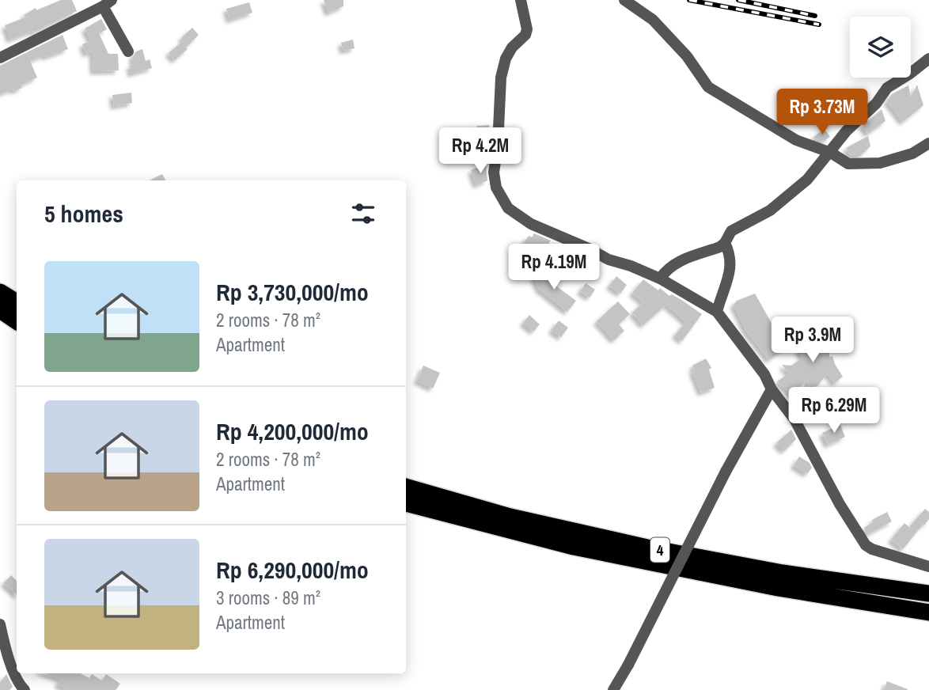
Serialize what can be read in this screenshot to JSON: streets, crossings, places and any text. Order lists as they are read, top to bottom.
{
  "streets": {
    "highway": ["4"]
  },
  "page": {
    "price": [
      "Rp 3.73M",
      "Rp 4.2M",
      "Rp 4.19M",
      "Rp 3.9M",
      "Rp 6.29M"
    ],
    "heading": "5 homes",
    "list": [
      {
        "name": "Rp 3,730,000/mo",
        "note": "2 rooms · 78 m² · Apartment"
      },
      {
        "name": "Rp 4,200,000/mo",
        "note": "2 rooms · 78 m² · Apartment"
      },
      {
        "name": "Rp 6,290,000/mo",
        "note": "3 rooms · 89 m² · Apartment"
      }
    ]
  }
}
